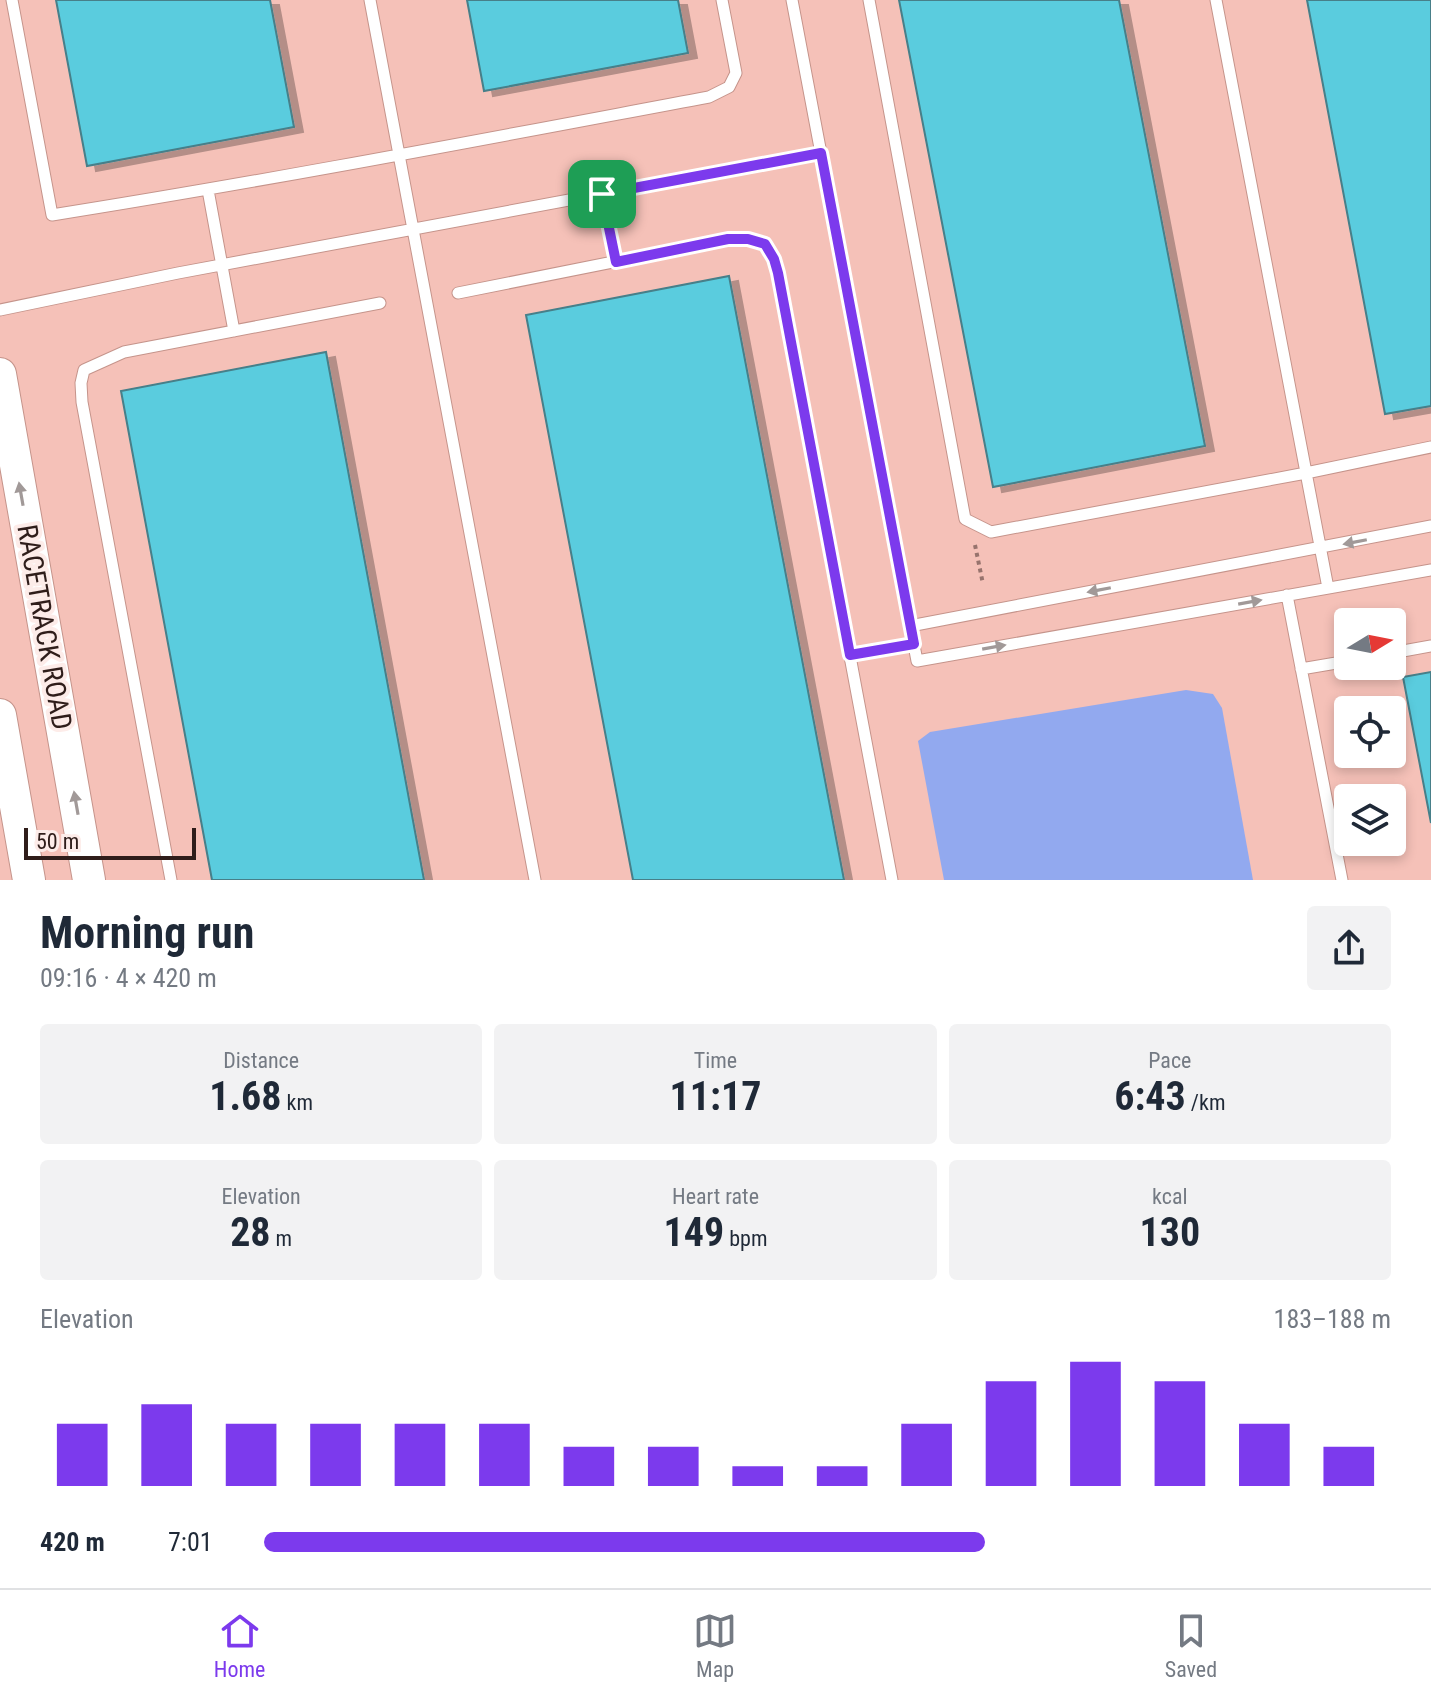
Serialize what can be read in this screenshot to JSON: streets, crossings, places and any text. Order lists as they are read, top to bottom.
{
  "streets": {
    "street": ["RACETRACK ROAD"]
  },
  "scale_bar": "50 m",
  "north": "right",
  "page": {
    "scale": "50 m",
    "heading": ["Morning run", "09:16 · 4 × 420 m"],
    "stats": [
      ["Distance", "1.68 km"],
      ["Time", "11:17"],
      ["Pace", "6:43 /km"],
      ["Elevation", "28 m"],
      ["Heart rate", "149 bpm"],
      ["kcal", "130"]
    ],
    "chart": ["Elevation", "183–188 m"],
    "list": [
      {
        "name": "420 m",
        "note": "7:01"
      }
    ],
    "tabs": ["Home", "Map", "Saved"]
  }
}
